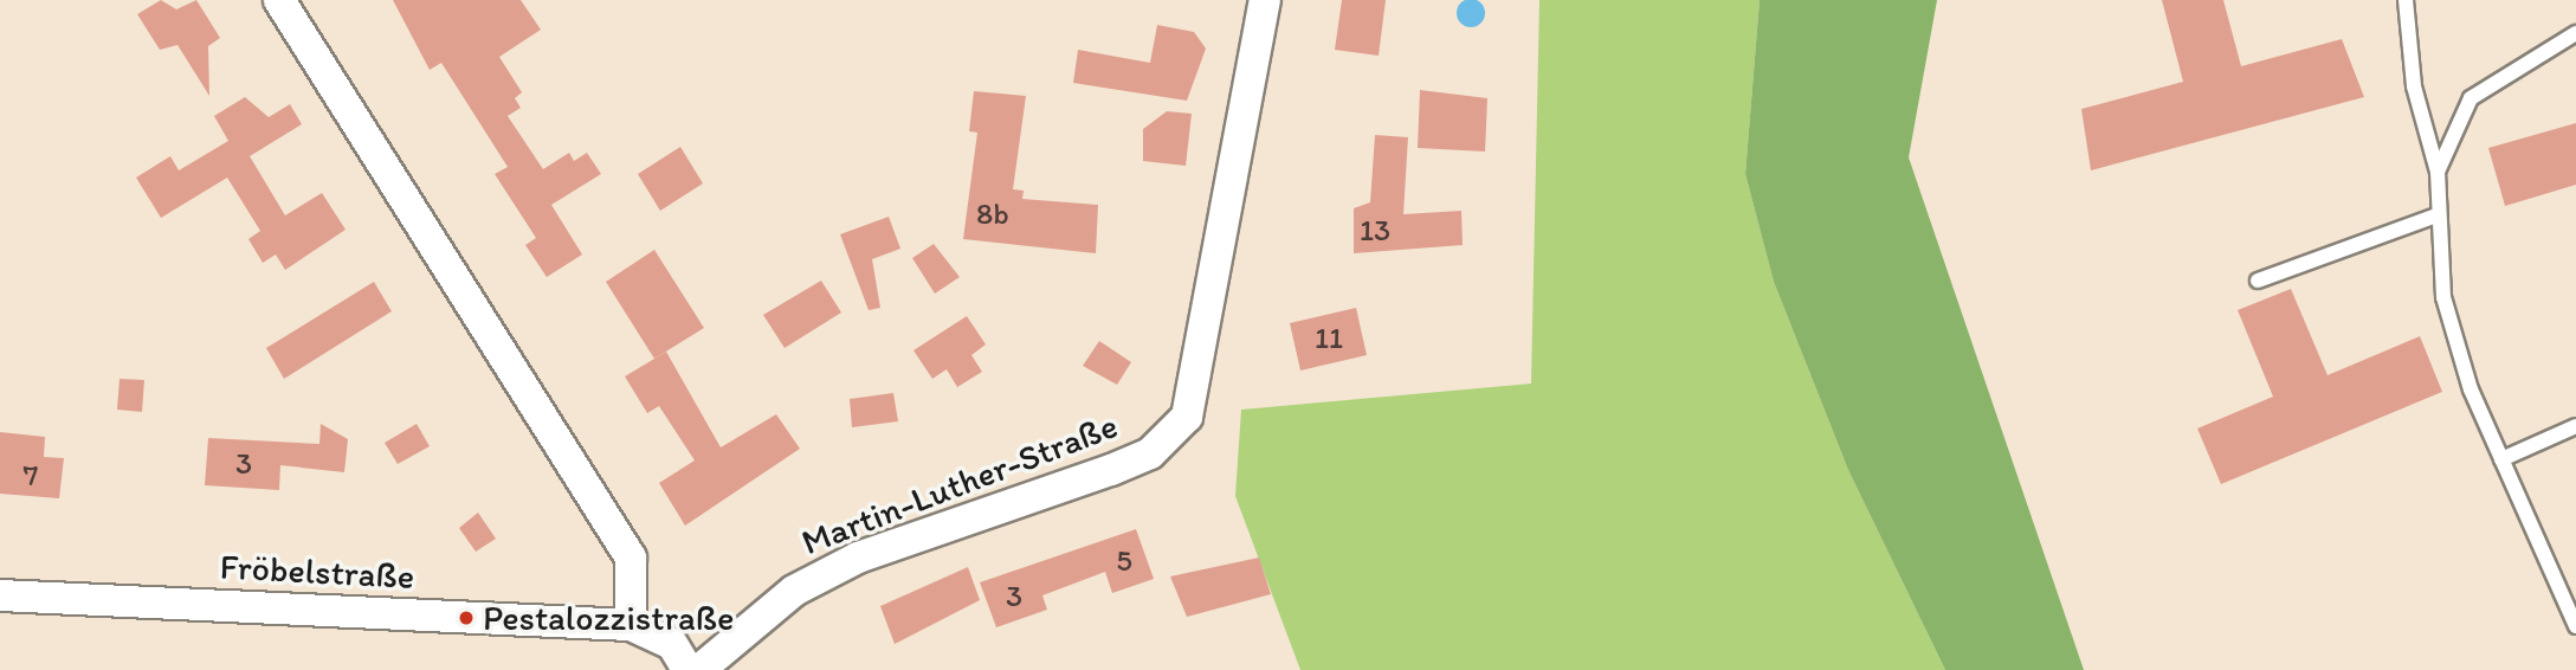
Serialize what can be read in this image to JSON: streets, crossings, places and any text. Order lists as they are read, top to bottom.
{
  "streets": {
    "street": ["Martin-Luther-Straße", "Fröbelstraße"]
  },
  "places": ["Pestalozzistraße"],
  "house_numbers": [
    "8b",
    "13",
    "11",
    "3",
    "7",
    "5",
    "3"
  ]
}
